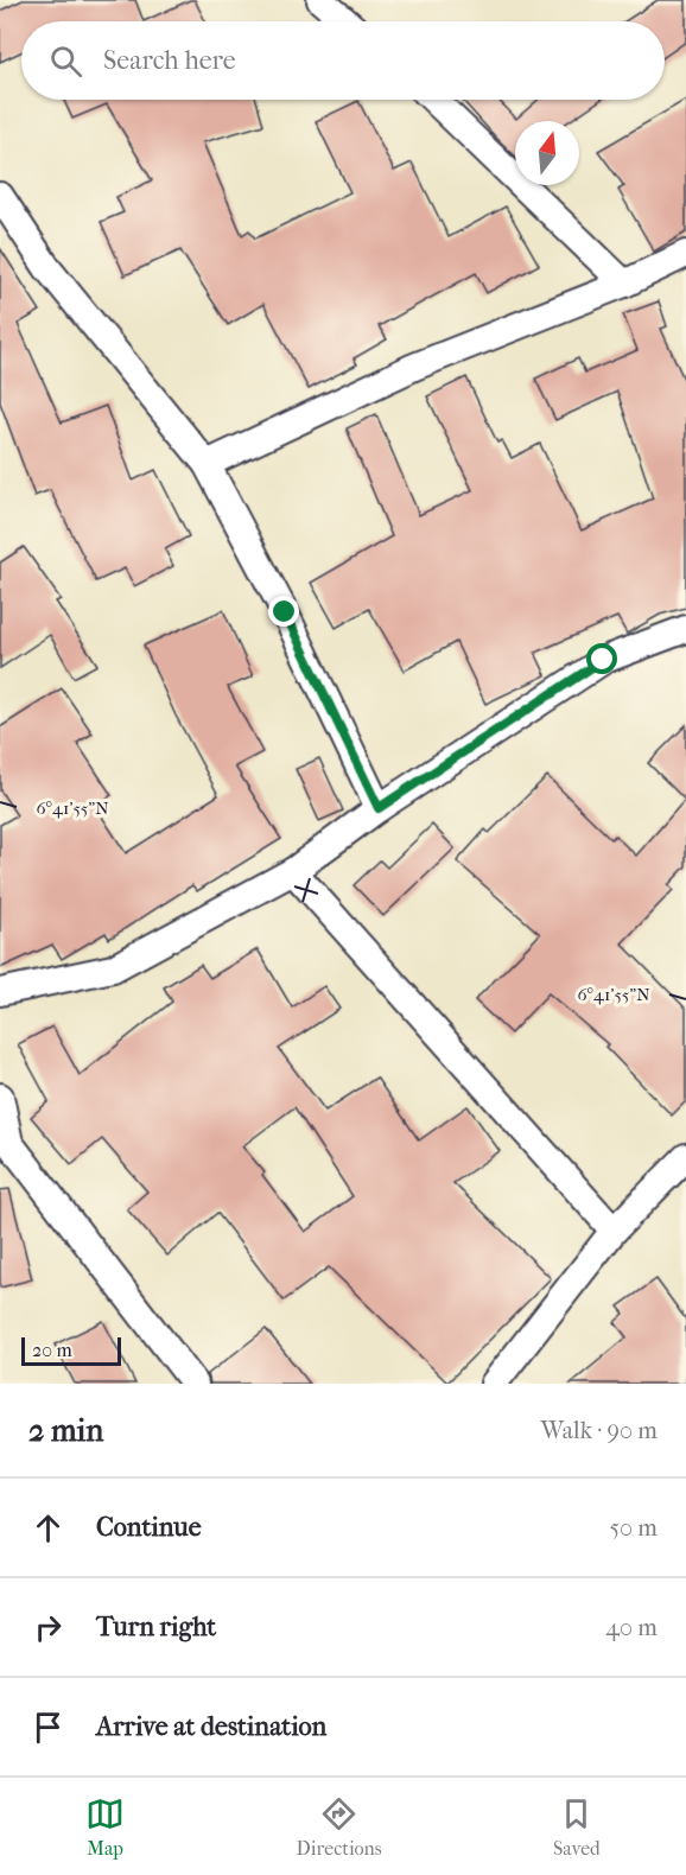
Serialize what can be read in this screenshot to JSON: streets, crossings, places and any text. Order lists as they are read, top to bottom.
{
  "scale_bar": "20 m",
  "north": "top",
  "page": {
    "search": "Search here",
    "scale": "20 m",
    "heading": ["2 min", "Walk · 90 m"],
    "list": [
      ["Continue", "50 m"],
      ["Turn right", "40 m"],
      "Arrive at destination"
    ],
    "nav": ["Map", "Directions", "Saved"]
  },
  "coordinates": ["6°41'55\"N"]
}
